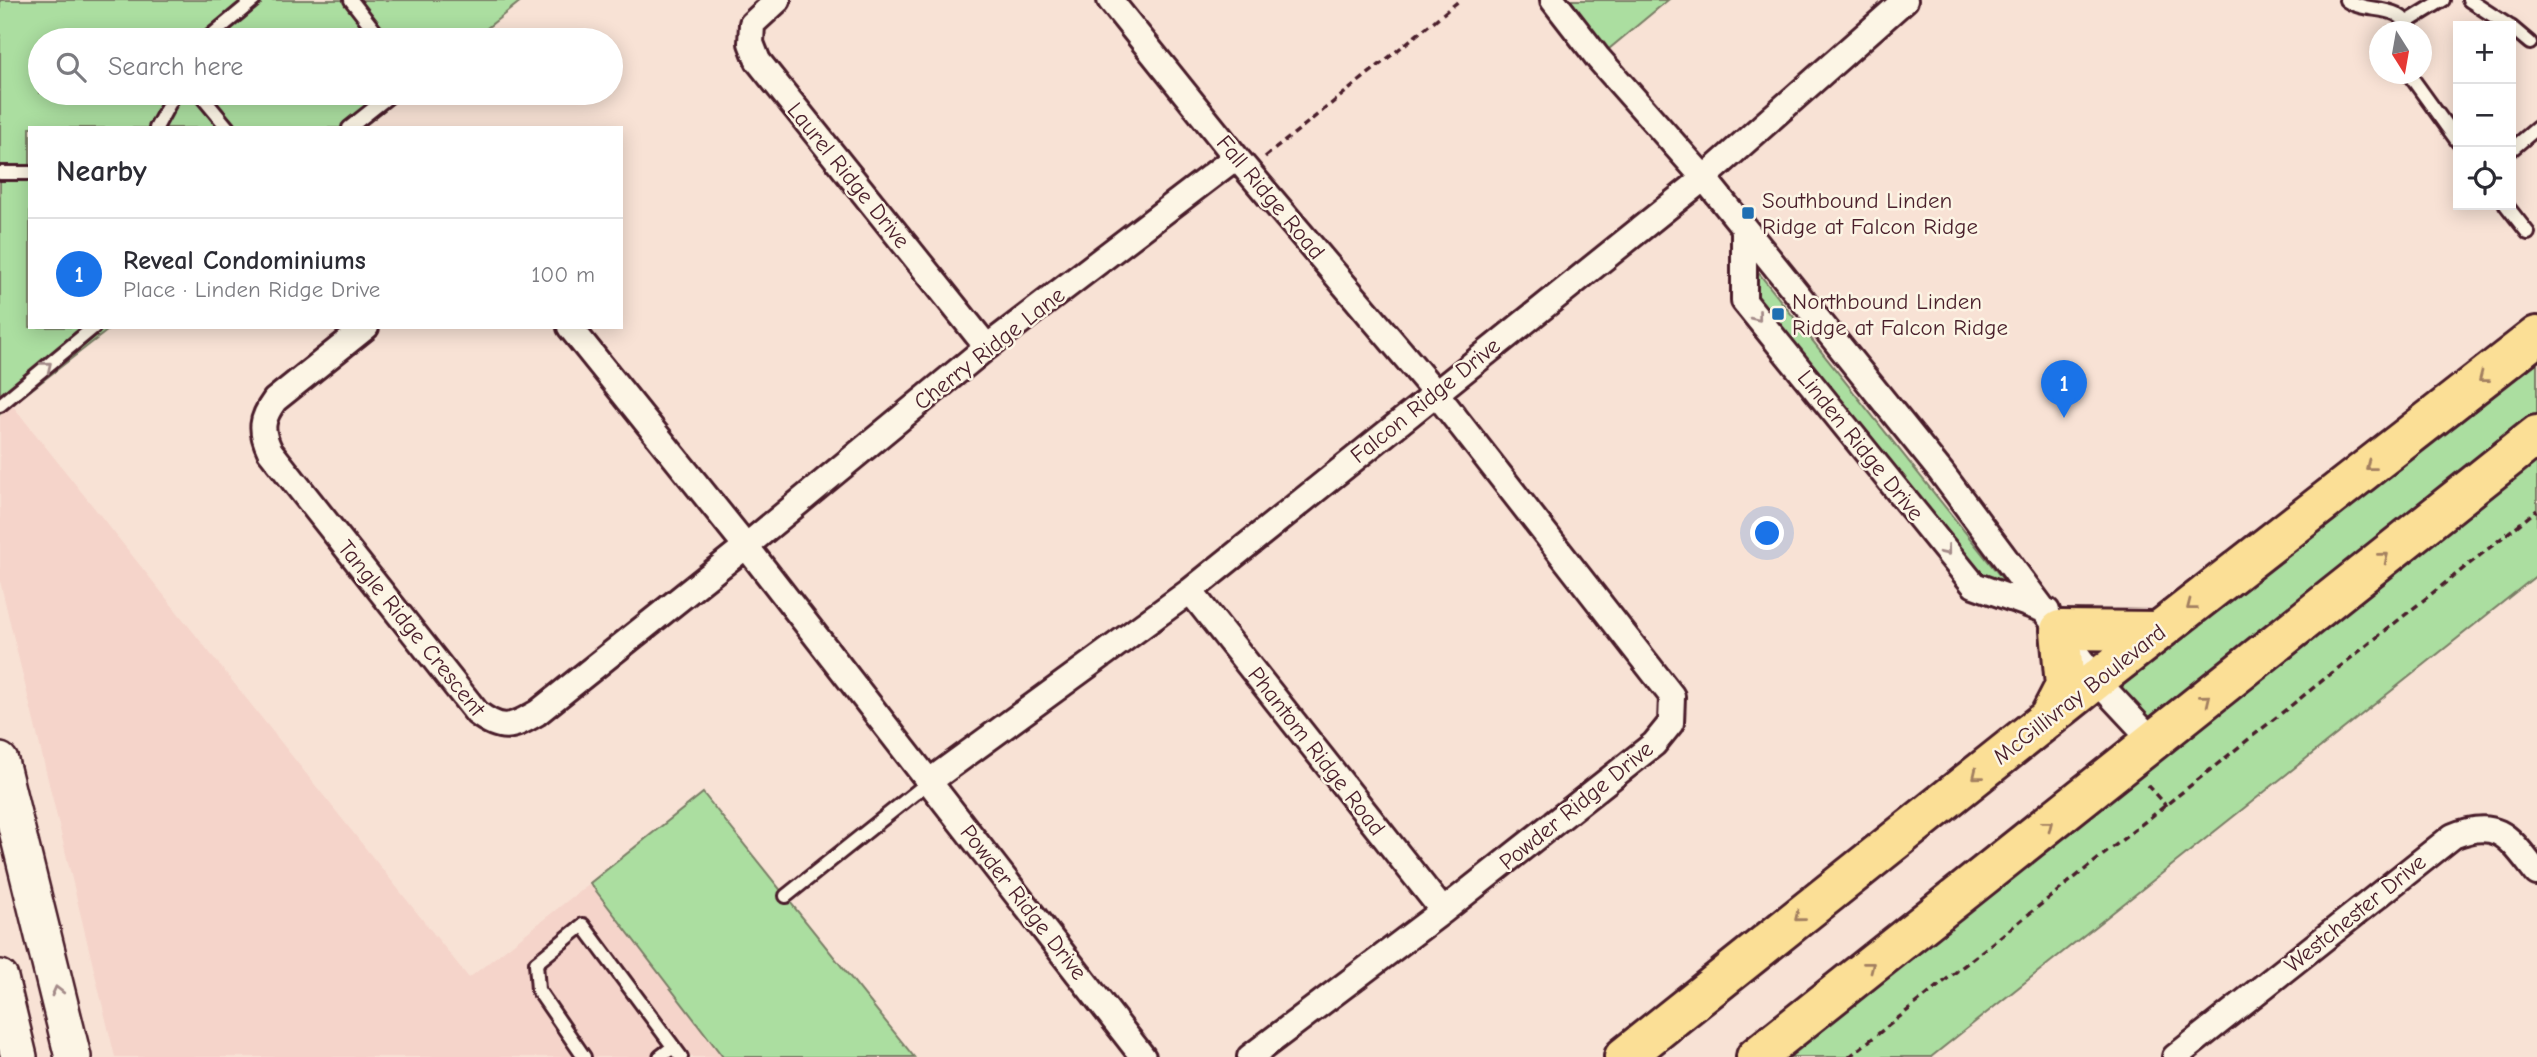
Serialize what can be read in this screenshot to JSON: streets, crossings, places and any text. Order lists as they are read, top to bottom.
{
  "streets": {
    "main road": ["McGillivray Boulevard"],
    "street": [
      "Laurel Ridge Drive",
      "Fall Ridge Road",
      "Cherry Ridge Lane",
      "Falcon Ridge Drive",
      "Linden Ridge Drive",
      "Tangle Ridge Crescent",
      "Phantom Ridge Road",
      "Powder Ridge Drive",
      "Westchester Drive"
    ]
  },
  "crossings": [
    ["Laurel Ridge Drive", "Cherry Ridge Lane"],
    ["Fall Ridge Road", "Cherry Ridge Lane"],
    ["Fall Ridge Road", "Falcon Ridge Drive"],
    ["Fall Ridge Road", "Powder Ridge Drive"],
    ["Cherry Ridge Lane", "Tangle Ridge Crescent"],
    ["Falcon Ridge Drive", "Linden Ridge Drive"],
    ["Falcon Ridge Drive", "Phantom Ridge Road"],
    ["Falcon Ridge Drive", "Powder Ridge Drive"],
    ["Linden Ridge Drive", "McGillivray Boulevard"],
    ["Phantom Ridge Road", "Powder Ridge Drive"]
  ],
  "places": {
    "transit": ["Southbound Linden Ridge at Falcon Ridge", "Northbound Linden Ridge at Falcon Ridge"]
  },
  "north": "bottom",
  "page": {
    "map_buttons": ["+", "−"],
    "search": "Search here",
    "heading": "Nearby",
    "list": [
      {
        "mark": "1",
        "name": "Reveal Condominiums",
        "note": "Place · Linden Ridge Drive",
        "value": "100 m"
      }
    ],
    "pins": "1"
  }
}
